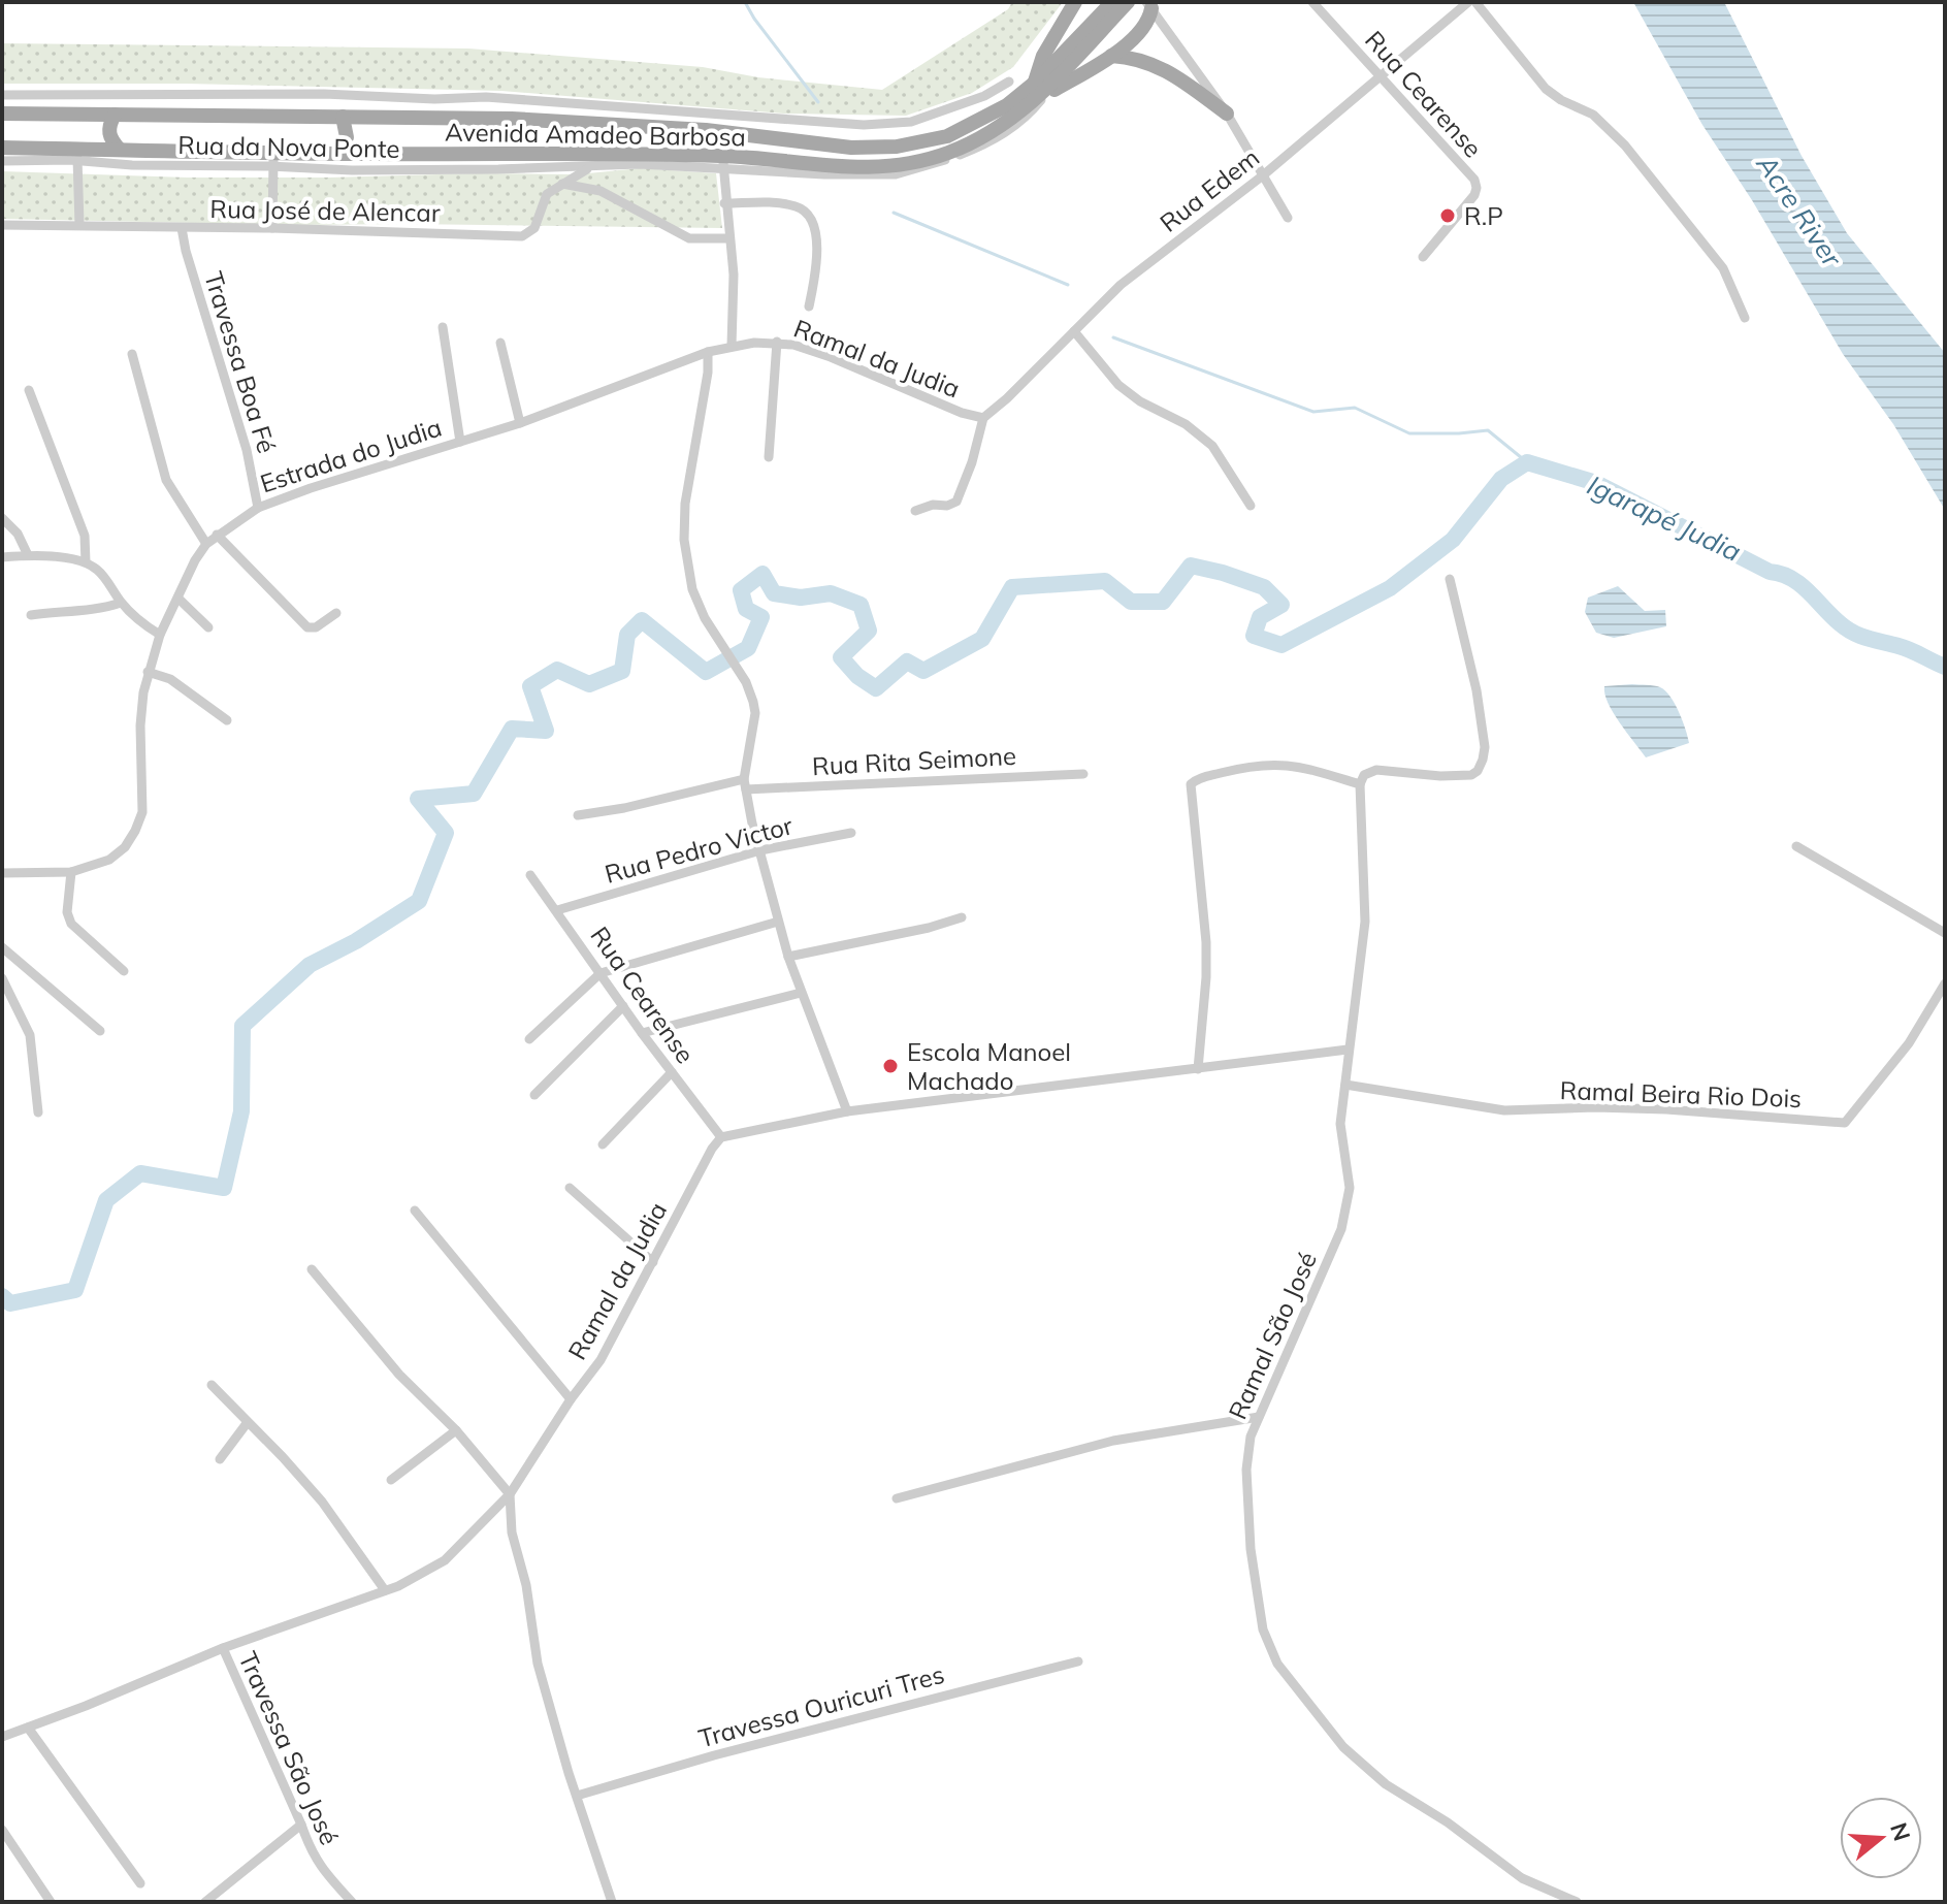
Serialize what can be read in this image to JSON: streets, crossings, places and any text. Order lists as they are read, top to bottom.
{
  "streets": {
    "main road": ["Avenida Amadeo Barbosa"],
    "street": [
      "Rua Cearense",
      "Rua da Nova Ponte",
      "Rua Edem",
      "Rua José de Alencar",
      "Ramal da Judia",
      "Travessa Boa Fé",
      "Estrada do Judia",
      "Rua Rita Seimone",
      "Rua Pedro Victor",
      "Ramal Beira Rio Dois",
      "Ramal São José",
      "Travessa Ouricuri Tres",
      "Travessa São José"
    ]
  },
  "crossings": [
    ["Rua Cearense", "Rua Edem"],
    ["Rua Cearense", "Ramal da Judia"],
    ["Rua Cearense", "Rua Pedro Victor"],
    ["Avenida Amadeo Barbosa", "Rua da Nova Ponte"],
    ["Avenida Amadeo Barbosa", "Rua José de Alencar"],
    ["Rua da Nova Ponte", "Rua José de Alencar"],
    ["Rua Edem", "Ramal da Judia"],
    ["Rua José de Alencar", "Travessa Boa Fé"],
    ["Ramal da Judia", "Estrada do Judia"],
    ["Ramal da Judia", "Travessa São José"],
    ["Travessa Boa Fé", "Estrada do Judia"],
    ["Ramal Beira Rio Dois", "Ramal São José"]
  ],
  "water": ["Acre River", "Igarapé Judia"],
  "places": ["R.P", "Escola Manoel Machado"],
  "north": "right"
}
